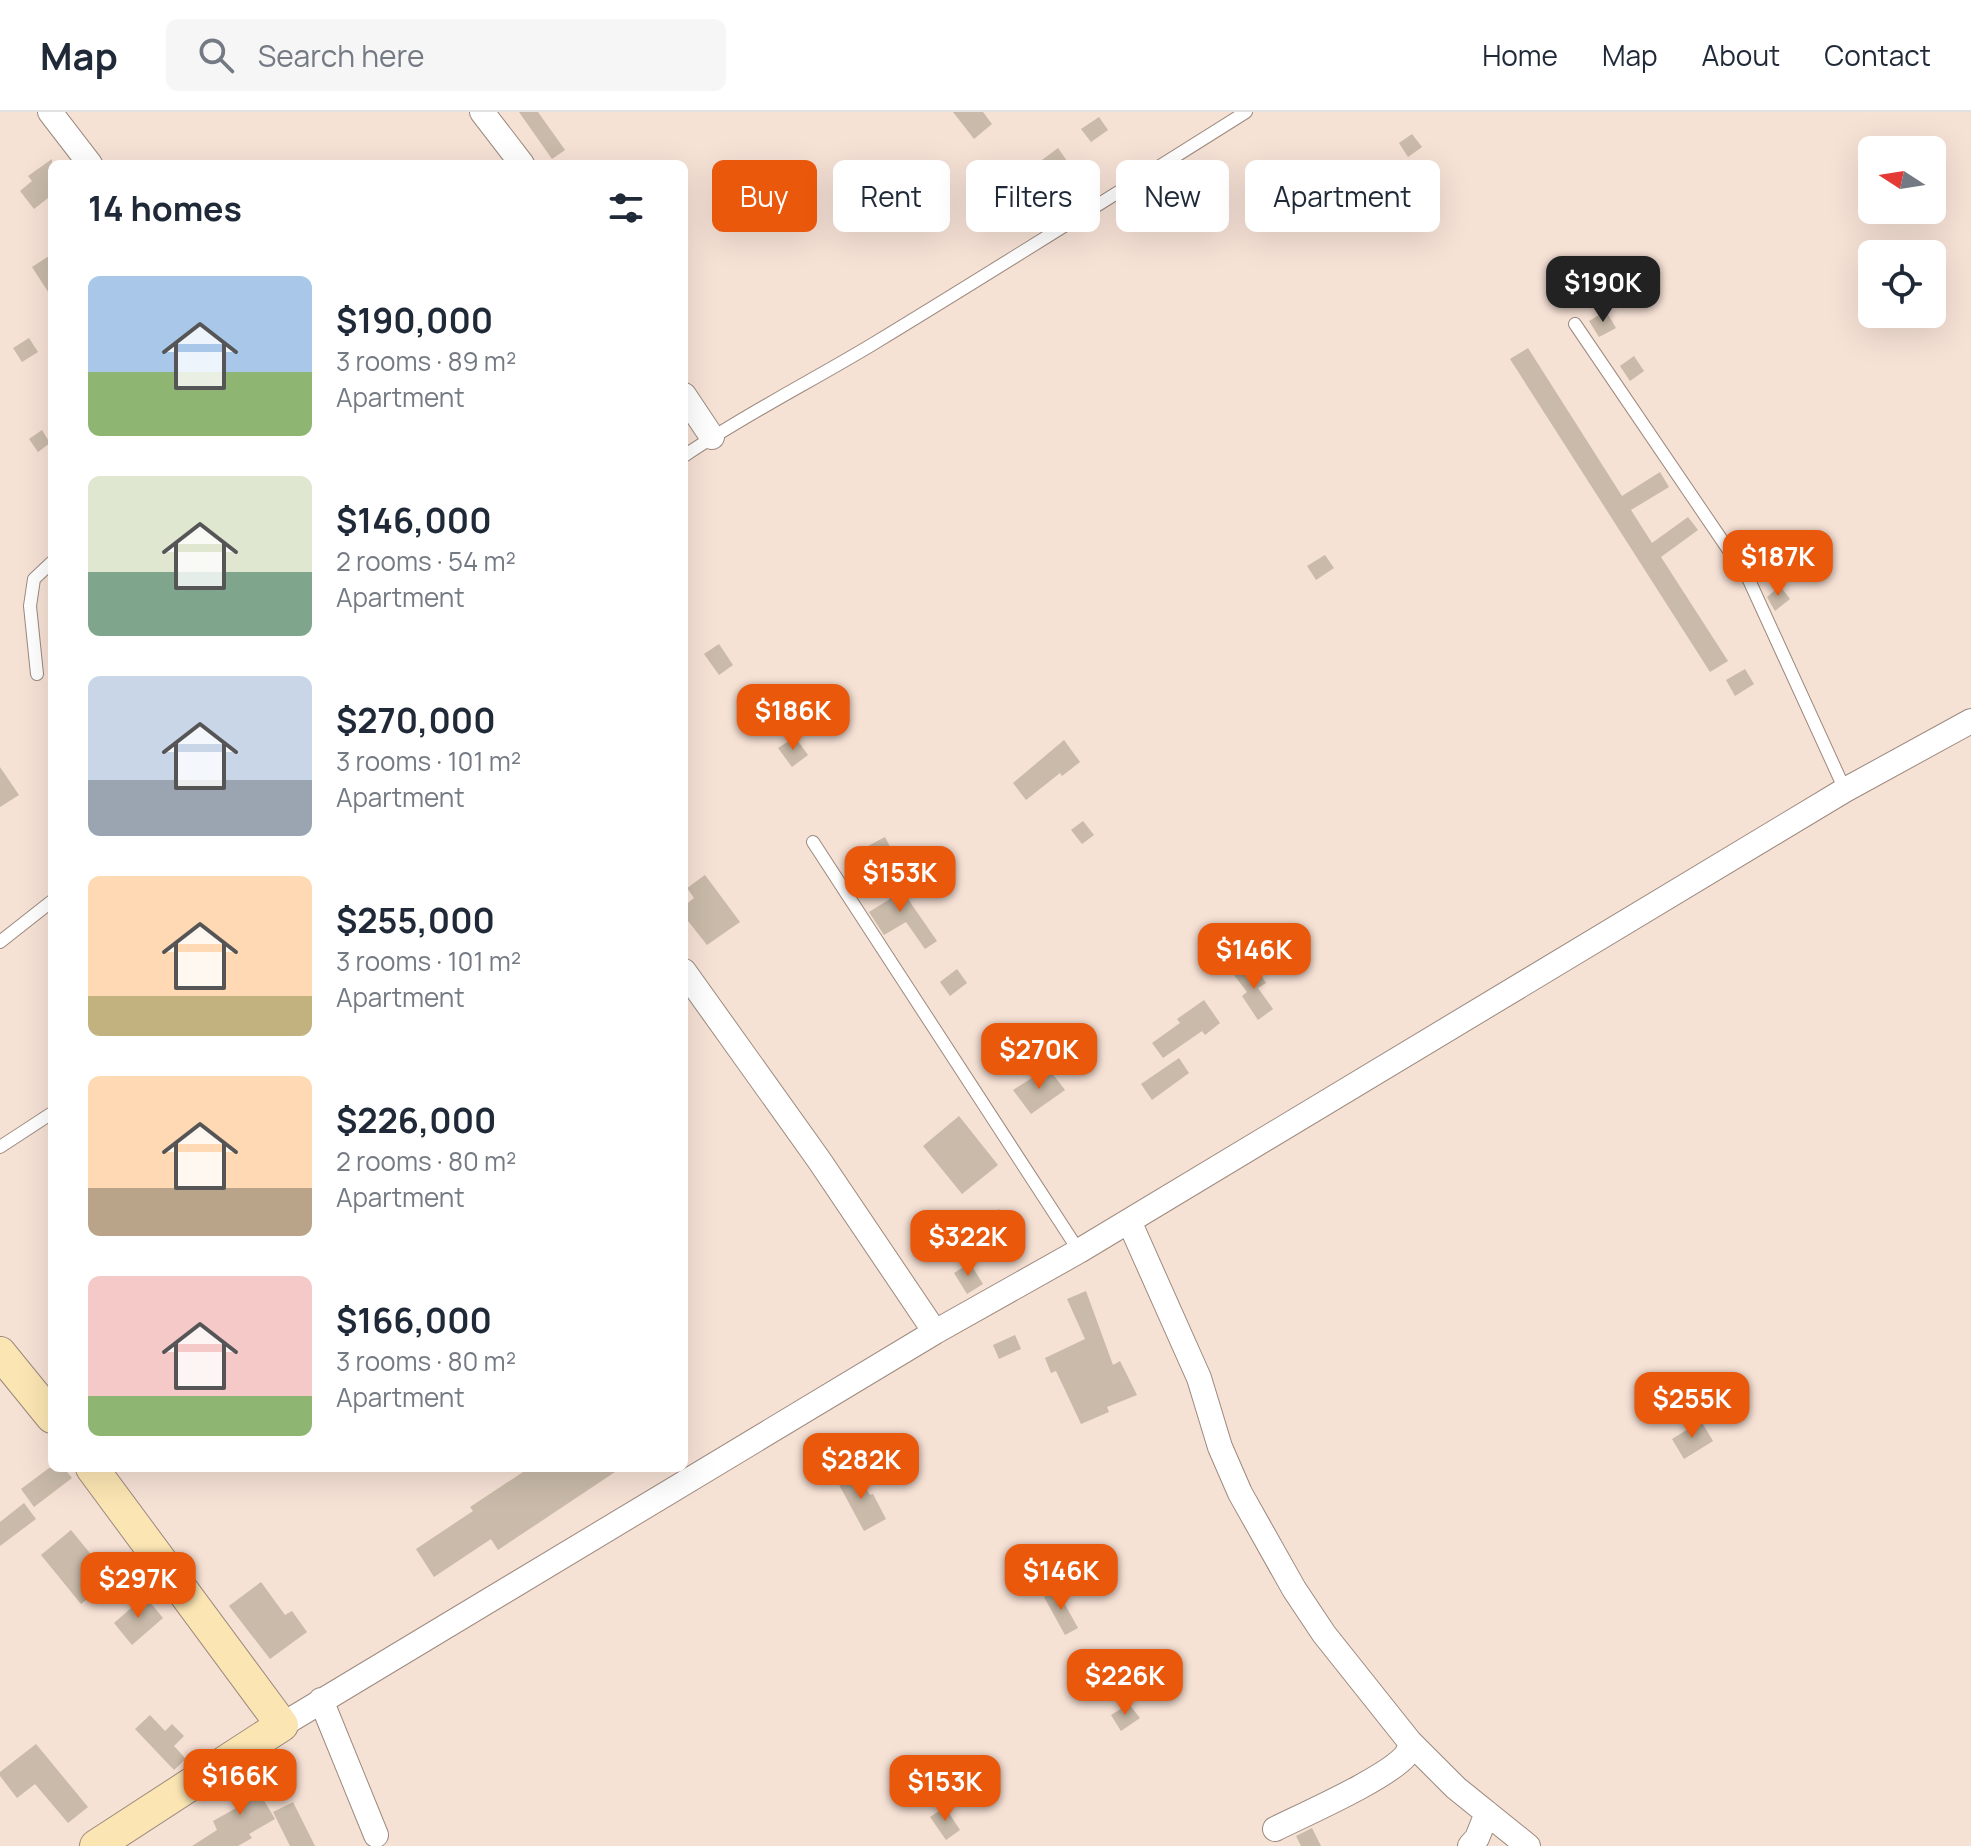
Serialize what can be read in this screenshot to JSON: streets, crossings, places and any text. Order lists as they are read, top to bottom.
{
  "north": "left",
  "page": {
    "header": "Map",
    "search": "Search here",
    "nav": [
      "Home",
      "Map",
      "About",
      "Contact"
    ],
    "chip": [
      "Buy",
      "Rent",
      "Filters",
      "New",
      "Apartment"
    ],
    "heading": "14 homes",
    "price": [
      "$190K",
      "$187K",
      "$186K",
      "$153K",
      "$146K",
      "$270K",
      "$322K",
      "$255K",
      "$282K",
      "$146K",
      "$297K",
      "$226K",
      "$166K",
      "$153K"
    ],
    "list": [
      {
        "name": "$190,000",
        "note": "3 rooms · 89 m² · Apartment"
      },
      {
        "name": "$146,000",
        "note": "2 rooms · 54 m² · Apartment"
      },
      {
        "name": "$270,000",
        "note": "3 rooms · 101 m² · Apartment"
      },
      {
        "name": "$255,000",
        "note": "3 rooms · 101 m² · Apartment"
      },
      {
        "name": "$226,000",
        "note": "2 rooms · 80 m² · Apartment"
      },
      {
        "name": "$166,000",
        "note": "3 rooms · 80 m² · Apartment"
      }
    ]
  }
}
